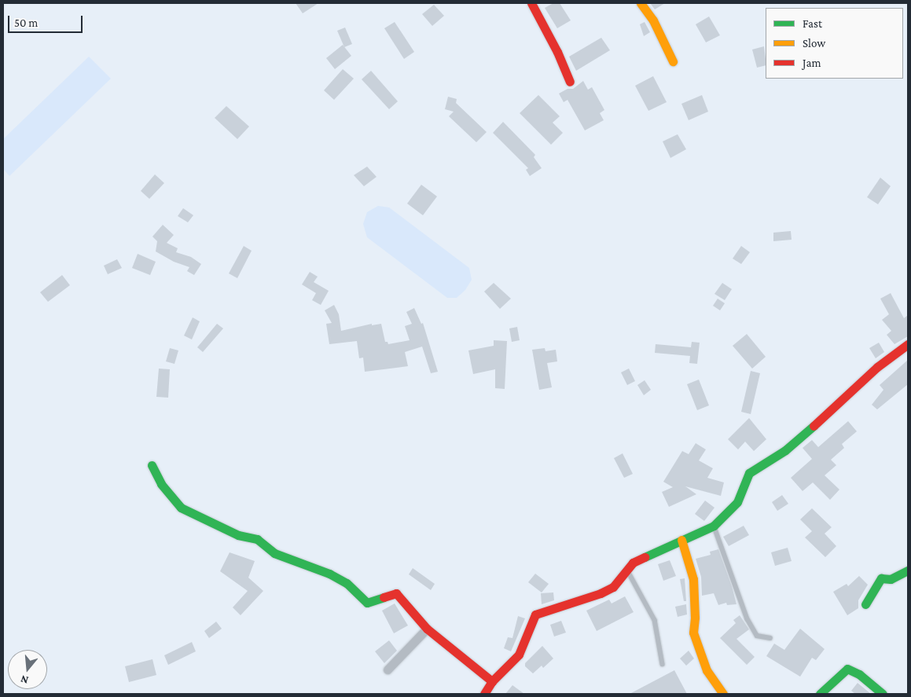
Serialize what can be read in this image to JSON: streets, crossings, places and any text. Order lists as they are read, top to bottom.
{
  "legend": ["Fast", "Slow", "Jam"],
  "scale_bar": "50 m",
  "north": "bottom"
}
